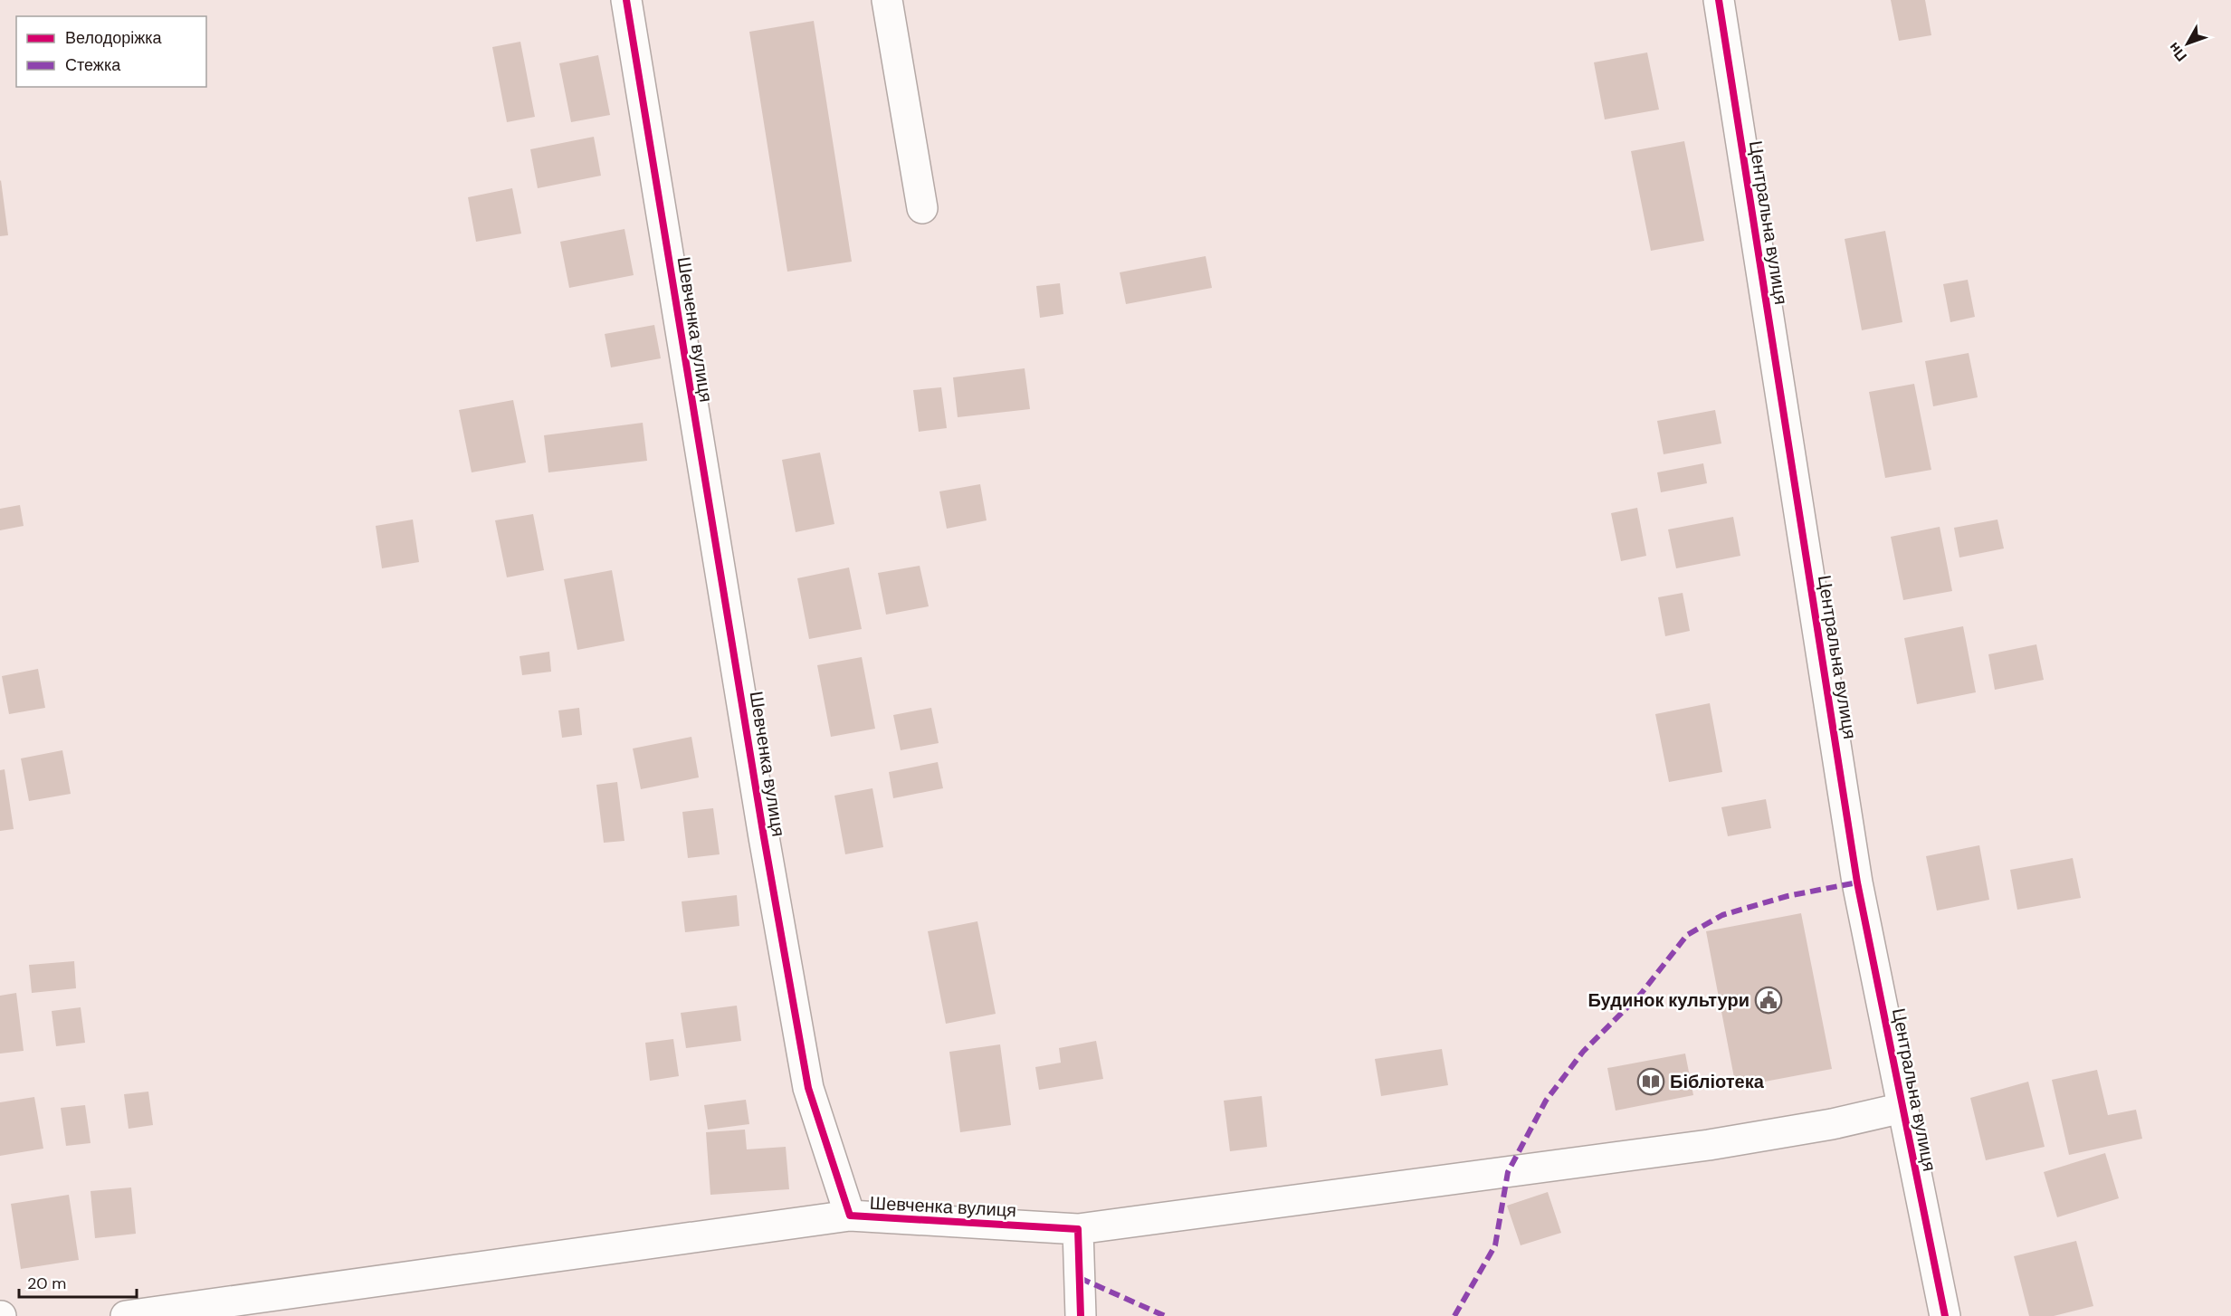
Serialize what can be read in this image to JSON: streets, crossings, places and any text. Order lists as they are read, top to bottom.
{
  "streets": {
    "street": ["Центральна вулиця", "Шевченка вулиця"]
  },
  "crossings": [
    ["Центральна вулиця", "Шевченка вулиця"]
  ],
  "places": {
    "public building": ["Будинок культури"],
    "library": ["Бібліотека"]
  },
  "legend": ["Велодоріжка", "Стежка"],
  "scale_bar": "20 m",
  "north": "bottom left"
}
